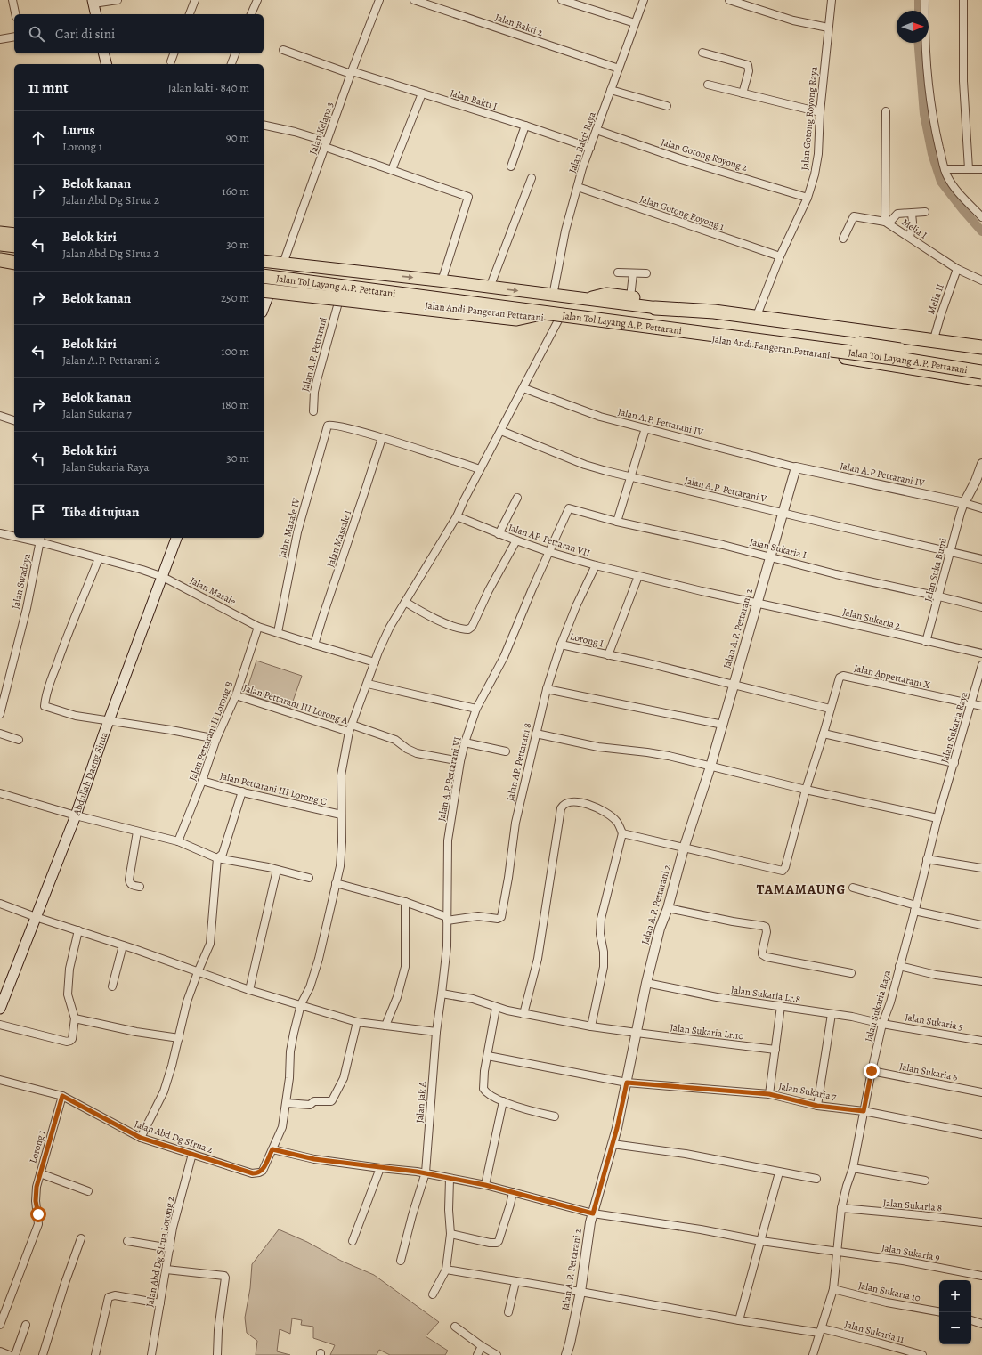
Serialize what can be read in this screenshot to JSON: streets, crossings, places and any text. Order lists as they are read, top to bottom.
{
  "streets": {
    "highway": ["Jalan Tol Layang A.P. Pettarani", "Jalan Andi Pangeran Pettarani"],
    "main road": ["Abdullah Daeng Sirua"],
    "street": [
      "Jalan Bakti 2",
      "Jalan Bakti I",
      "Jalan Gotong Royong Raya",
      "Jalan Kelapa 3",
      "Jalan Bakti Raya",
      "Jalan Gotong Royong 2",
      "Jalan Gotong Royong 1",
      "Melia I",
      "Melia II",
      "Jalan A.P. Pettarani",
      "Jalan A.P. Pettarani IV",
      "Jalan A.P Pettarani IV",
      "Jalan A.P. Pettarani V",
      "Jalan Masale IV",
      "Jalan Massale I",
      "Jalan AP. Pettaran VII",
      "Jalan Sukaria I",
      "Jalan Suka Bumi",
      "Jalan Swadaya",
      "Jalan Masale",
      "Jalan Sukaria 2",
      "Jalan A.P. Pettarani 2",
      "Lorong I",
      "Jalan Appettarani X",
      "Jalan Pettarani III Lorong A",
      "Jalan Sukaria Raya",
      "Jalan Pettarani II Lorong B",
      "Jalan AP. Pettarani 8",
      "Jalan A.P Pettarani VI",
      "Jalan Pettarani III Lorong C",
      "Jalan Sukaria Lr.8",
      "Jalan Sukaria 5",
      "Jalan Sukaria Lr.10",
      "Jalan Sukaria 6",
      "Jalan Sukaria 7",
      "Jalan Jak A",
      "Jalan Abd Dg SIrua 2",
      "Lorong 1",
      "Jalan Sukaria 8",
      "Jalan Abd Dg SIrua Lorong 2",
      "Jalan Sukaria 9",
      "Jalan Sukaria 10",
      "Jalan Sukaria 11"
    ]
  },
  "crossings": [
    ["Jalan Bakti 2", "Jalan Bakti Raya"],
    ["Jalan Bakti I", "Jalan Kelapa 3"],
    ["Jalan Bakti I", "Jalan Bakti Raya"],
    ["Jalan Gotong Royong Raya", "Jalan Gotong Royong 2"],
    ["Jalan Gotong Royong Raya", "Jalan Gotong Royong 1"],
    ["Jalan Bakti Raya", "Jalan Gotong Royong 2"],
    ["Jalan Bakti Raya", "Jalan Gotong Royong 1"],
    ["Melia I", "Melia II"],
    ["Jalan Andi Pangeran Pettarani", "Jalan Abd Dg SIrua 2"],
    ["Jalan A.P. Pettarani IV", "Jalan A.P Pettarani IV"],
    ["Jalan A.P. Pettarani IV", "Jalan A.P. Pettarani 2"],
    ["Jalan A.P. Pettarani IV", "Jalan Abd Dg SIrua 2"],
    ["Jalan A.P Pettarani IV", "Jalan Suka Bumi"],
    ["Jalan A.P Pettarani IV", "Jalan A.P. Pettarani 2"],
    ["Jalan A.P. Pettarani V", "Jalan Suka Bumi"],
    ["Jalan A.P. Pettarani V", "Jalan A.P. Pettarani 2"],
    ["Jalan A.P. Pettarani V", "Jalan Abd Dg SIrua 2"],
    ["Jalan Masale IV", "Jalan Massale I"],
    ["Jalan Masale IV", "Jalan Masale"],
    ["Jalan Massale I", "Jalan Masale"],
    ["Jalan AP. Pettaran VII", "Jalan Sukaria 2"],
    ["Jalan AP. Pettaran VII", "Jalan A.P. Pettarani 2"],
    ["Jalan AP. Pettaran VII", "Jalan AP. Pettarani 8"],
    ["Jalan AP. Pettaran VII", "Jalan A.P Pettarani VI"],
    ["Jalan AP. Pettaran VII", "Jalan Abd Dg SIrua 2"],
    ["Jalan Sukaria I", "Jalan Suka Bumi"],
    ["Jalan Sukaria I", "Jalan A.P. Pettarani 2"],
    ["Jalan Sukaria I", "Jalan A.P Pettarani VI"],
    ["Jalan Suka Bumi", "Jalan Sukaria 2"],
    ["Jalan Swadaya", "Jalan Masale"],
    ["Jalan Masale", "Jalan Pettarani II Lorong B"],
    ["Jalan Masale", "Abdullah Daeng Sirua"],
    ["Jalan Masale", "Jalan Abd Dg SIrua 2"],
    ["Jalan Sukaria 2", "Jalan A.P. Pettarani 2"],
    ["Jalan A.P. Pettarani 2", "Lorong I"],
    ["Jalan A.P. Pettarani 2", "Jalan Appettarani X"],
    ["Jalan A.P. Pettarani 2", "Jalan Sukaria Lr.8"],
    ["Jalan A.P. Pettarani 2", "Jalan Sukaria Lr.10"],
    ["Jalan A.P. Pettarani 2", "Jalan Sukaria 7"],
    ["Jalan A.P. Pettarani 2", "Jalan Sukaria 9"],
    ["Jalan A.P. Pettarani 2", "Jalan Sukaria 11"],
    ["Lorong I", "Jalan Appettarani X"],
    ["Lorong I", "Jalan AP. Pettarani 8"],
    ["Jalan Appettarani X", "Jalan Sukaria Raya"],
    ["Jalan Pettarani III Lorong A", "Jalan Pettarani II Lorong B"],
    ["Jalan Pettarani III Lorong A", "Jalan Abd Dg SIrua 2"],
    ["Jalan Sukaria Raya", "Jalan Sukaria Lr.8"],
    ["Jalan Sukaria Raya", "Jalan Sukaria 5"],
    ["Jalan Sukaria Raya", "Jalan Sukaria 6"],
    ["Jalan Sukaria Raya", "Jalan Sukaria 7"],
    ["Jalan Sukaria Raya", "Jalan Sukaria 8"],
    ["Jalan Sukaria Raya", "Jalan Sukaria 9"],
    ["Jalan Sukaria Raya", "Jalan Sukaria 10"],
    ["Jalan Sukaria Raya", "Jalan Sukaria 11"],
    ["Jalan Pettarani II Lorong B", "Jalan Pettarani III Lorong C"],
    ["Jalan AP. Pettarani 8", "Jalan A.P Pettarani VI"],
    ["Jalan A.P Pettarani VI", "Jalan Sukaria Lr.10"],
    ["Jalan A.P Pettarani VI", "Jalan Jak A"],
    ["Jalan Pettarani III Lorong C", "Jalan Abd Dg SIrua 2"],
    ["Jalan Sukaria Lr.8", "Jalan Sukaria 5"],
    ["Jalan Jak A", "Jalan Sukaria 9"],
    ["Jalan Abd Dg SIrua 2", "Lorong 1"],
    ["Jalan Abd Dg SIrua 2", "Jalan Abd Dg SIrua Lorong 2"],
    ["Jalan Abd Dg SIrua 2", "Jalan Sukaria 9"]
  ],
  "districts": ["TAMAMAUNG"],
  "north": "right",
  "page": {
    "search": "Cari di sini",
    "heading": ["11 mnt", "Jalan kaki · 840 m"],
    "list": [
      ["Lurus", "Lorong 1", "90 m"],
      ["Belok kanan", "Jalan Abd Dg SIrua 2", "160 m"],
      ["Belok kiri", "Jalan Abd Dg SIrua 2", "30 m"],
      ["Belok kanan", "250 m"],
      ["Belok kiri", "Jalan A.P. Pettarani 2", "100 m"],
      ["Belok kanan", "Jalan Sukaria 7", "180 m"],
      ["Belok kiri", "Jalan Sukaria Raya", "30 m"],
      "Tiba di tujuan"
    ],
    "map_buttons": ["+", "−"]
  }
}
